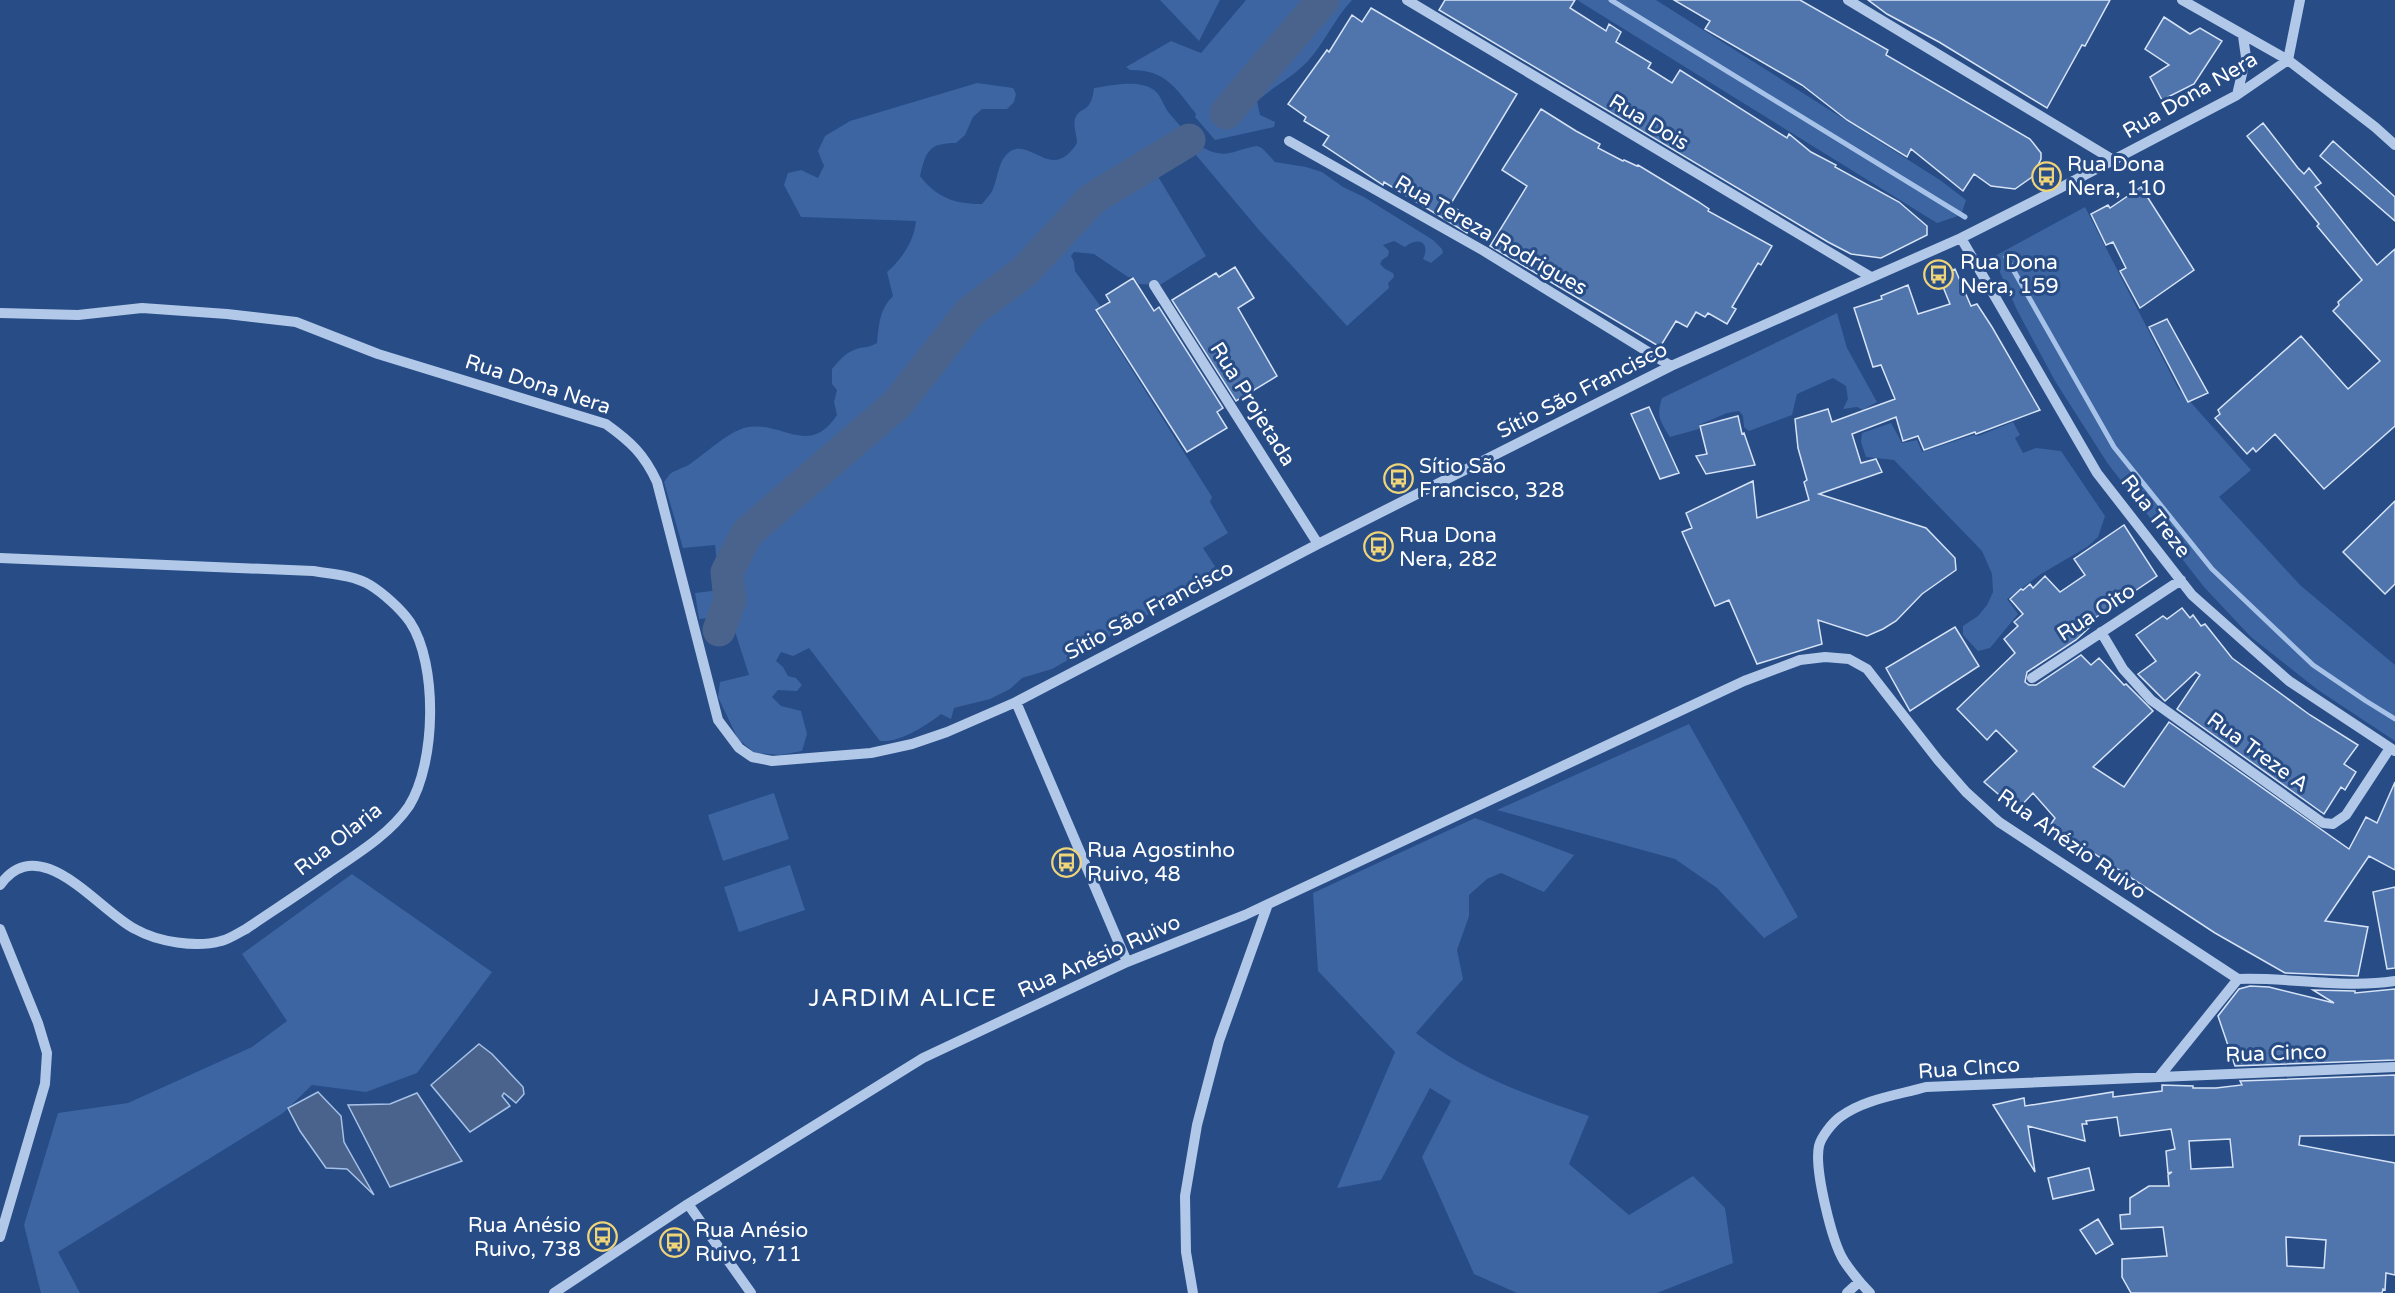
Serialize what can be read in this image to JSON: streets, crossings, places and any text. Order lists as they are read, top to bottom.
{
  "streets": {
    "street": [
      "Rua Dona Nera",
      "Rua Dois",
      "Rua Tereza Rodrigues",
      "Sítio São Francisco",
      "Rua Projetada",
      "Rua Treze",
      "Rua Oito",
      "Rua Treze A",
      "Rua Olaria",
      "Rua Anézio Ruivo",
      "Rua Anésio Ruivo",
      "Rua Cinco",
      "Rua CInco"
    ]
  },
  "crossings": [
    ["Rua Dona Nera", "Sítio São Francisco"],
    ["Rua Dona Nera", "Rua Treze"],
    ["Rua Dois", "Sítio São Francisco"],
    ["Rua Tereza Rodrigues", "Sítio São Francisco"],
    ["Sítio São Francisco", "Rua Projetada"],
    ["Rua Treze", "Rua Oito"],
    ["Rua Treze", "Rua Treze A"],
    ["Rua Oito", "Rua Treze A"],
    ["Rua Anézio Ruivo", "Rua Anésio Ruivo"],
    ["Rua Cinco", "Rua CInco"]
  ],
  "districts": ["JARDIM ALICE"],
  "places": {
    "bus stop": [
      "Rua Dona Nera, 110",
      "Rua Dona Nera, 159",
      "Sítio São Francisco, 328",
      "Rua Dona Nera, 282",
      "Rua Agostinho Ruivo, 48",
      "Rua Anésio Ruivo, 738",
      "Rua Anésio Ruivo, 711"
    ]
  }
}
